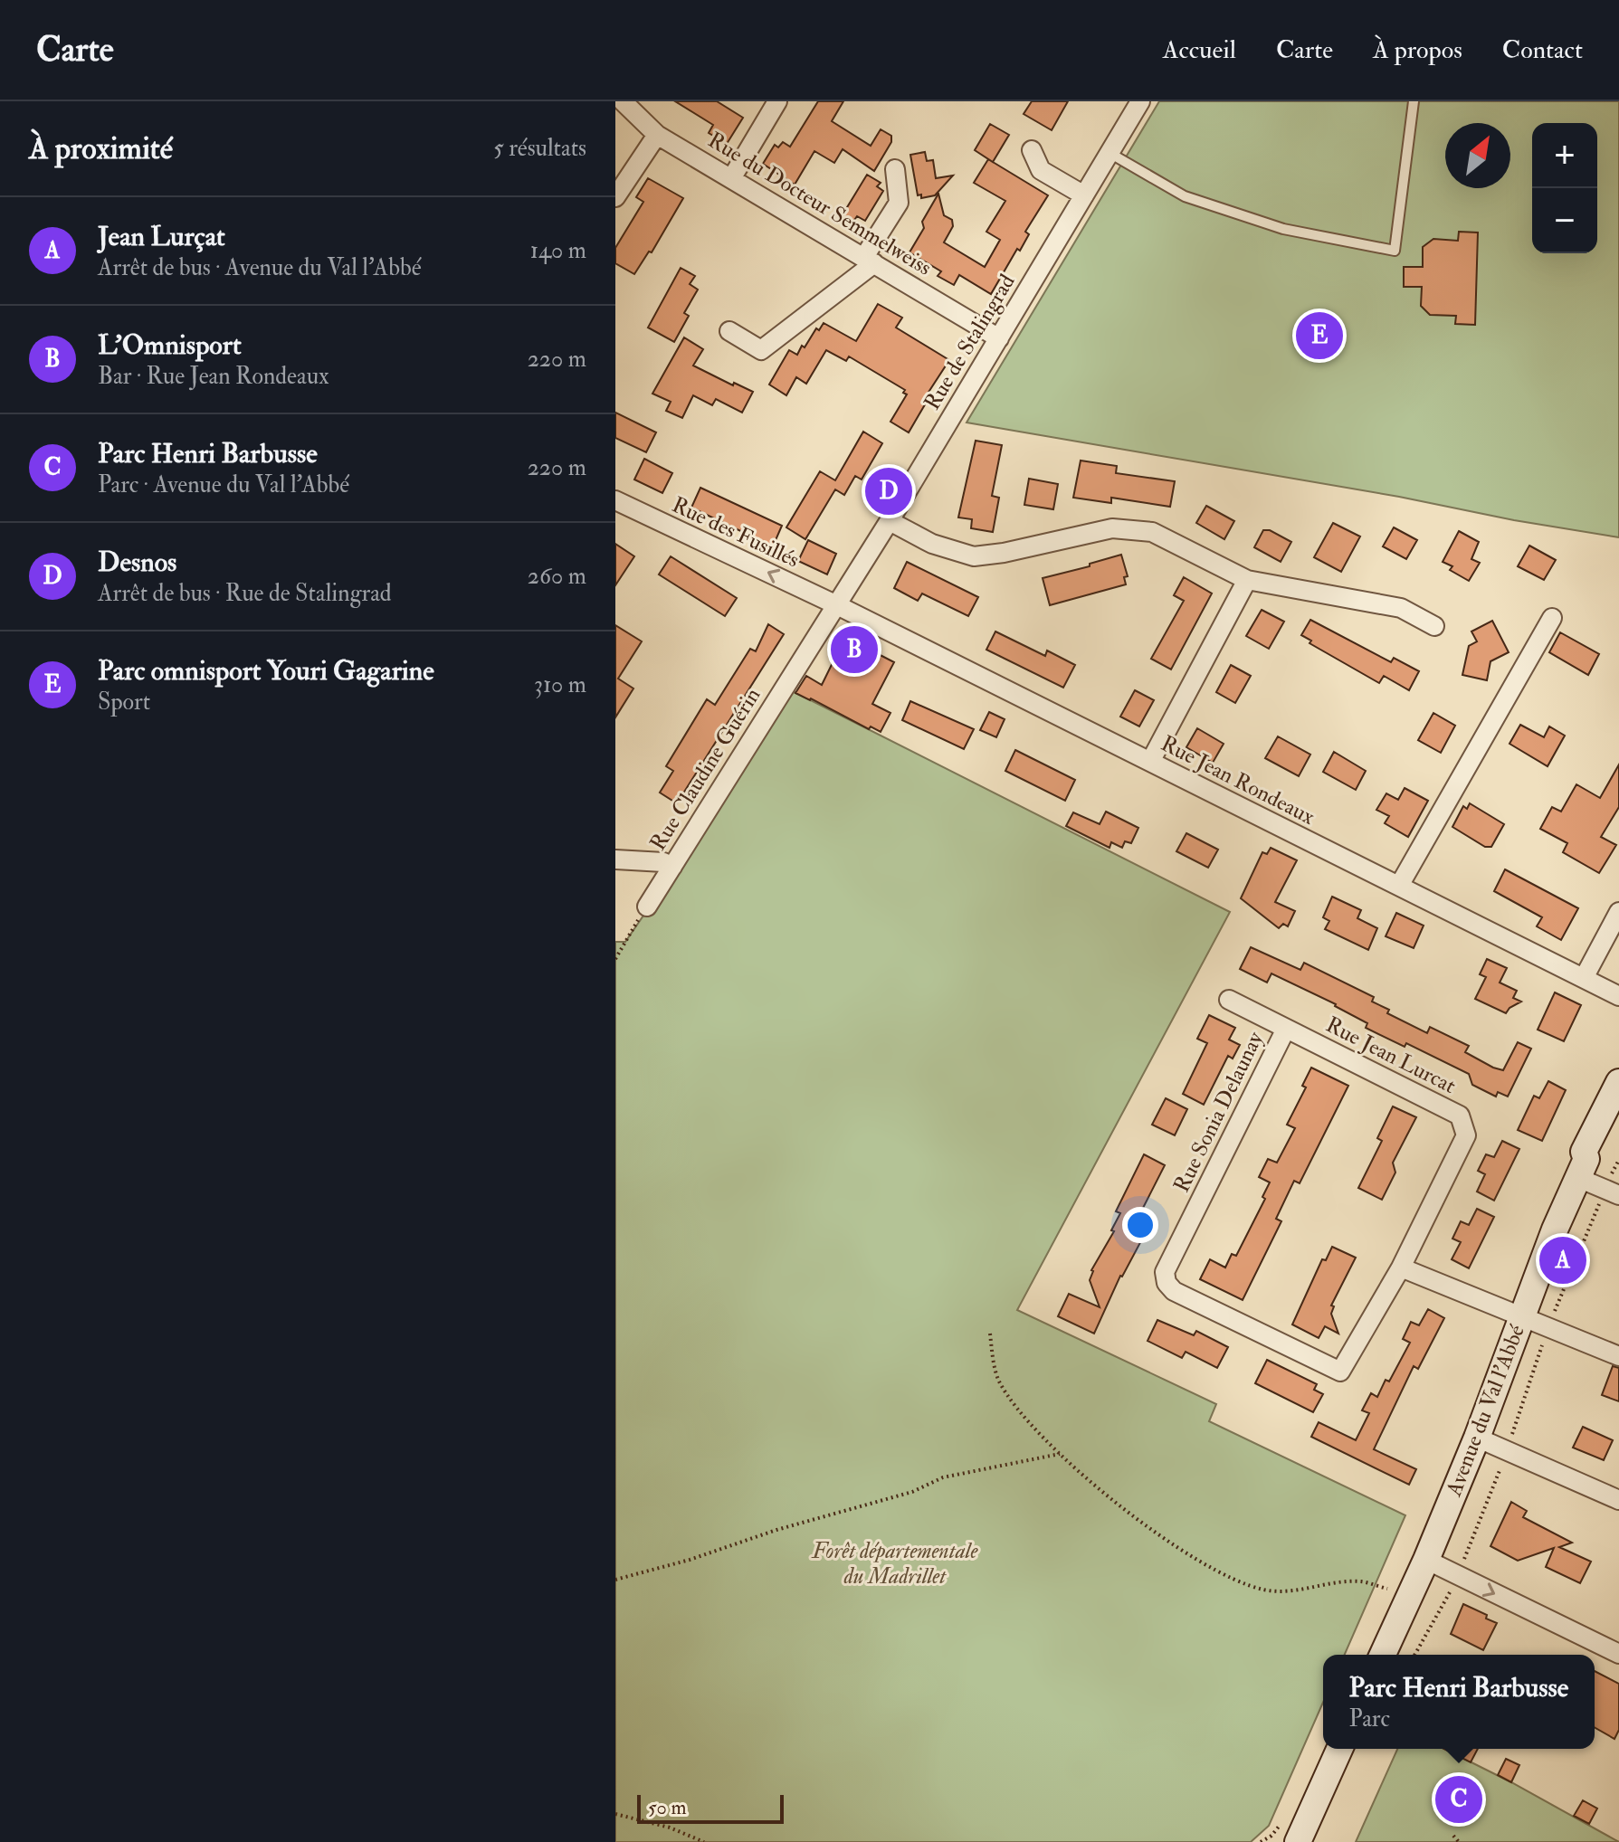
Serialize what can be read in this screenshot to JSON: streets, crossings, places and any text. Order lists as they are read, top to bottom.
{
  "streets": {
    "main road": ["Avenue du Val l'Abbé"],
    "street": [
      "Rue du Docteur Semmelweiss",
      "Rue de Stalingrad",
      "Rue des Fusillés",
      "Rue Claudine Guérin",
      "Rue Jean Rondeaux",
      "Rue Jean Lurcat",
      "Rue Sonia Delaunay"
    ]
  },
  "crossings": [
    ["Rue du Docteur Semmelweiss", "Rue de Stalingrad"],
    ["Rue de Stalingrad", "Rue des Fusillés"],
    ["Rue de Stalingrad", "Rue Claudine Guérin"],
    ["Rue de Stalingrad", "Rue Jean Rondeaux"],
    ["Rue des Fusillés", "Rue Claudine Guérin"],
    ["Rue des Fusillés", "Rue Jean Rondeaux"],
    ["Rue Claudine Guérin", "Rue Jean Rondeaux"],
    ["Rue Jean Lurcat", "Rue Sonia Delaunay"]
  ],
  "one_way": ["Rue des Fusillés"],
  "parks": ["Forêt départementale du Madrillet"],
  "scale_bar": "50 m",
  "north": "top right",
  "page": {
    "header": "Carte",
    "nav": [
      "Accueil",
      "Carte",
      "À propos",
      "Contact"
    ],
    "heading": ["À proximité", "5 résultats"],
    "map_buttons": ["+", "−"],
    "list": [
      {
        "mark": "A",
        "name": "Jean Lurçat",
        "note": "Arrêt de bus · Avenue du Val l'Abbé",
        "value": "140 m"
      },
      {
        "mark": "B",
        "name": "L'Omnisport",
        "note": "Bar · Rue Jean Rondeaux",
        "value": "220 m"
      },
      {
        "mark": "C",
        "name": "Parc Henri Barbusse",
        "note": "Parc · Avenue du Val l'Abbé",
        "value": "220 m"
      },
      {
        "mark": "D",
        "name": "Desnos",
        "note": "Arrêt de bus · Rue de Stalingrad",
        "value": "260 m"
      },
      {
        "mark": "E",
        "name": "Parc omnisport Youri Gagarine",
        "note": "Sport",
        "value": "310 m"
      }
    ],
    "pins": [
      "E",
      "D",
      "B",
      "A",
      "C"
    ],
    "popup": ["Parc Henri Barbusse", "Parc"],
    "scale": "50 m"
  }
}
